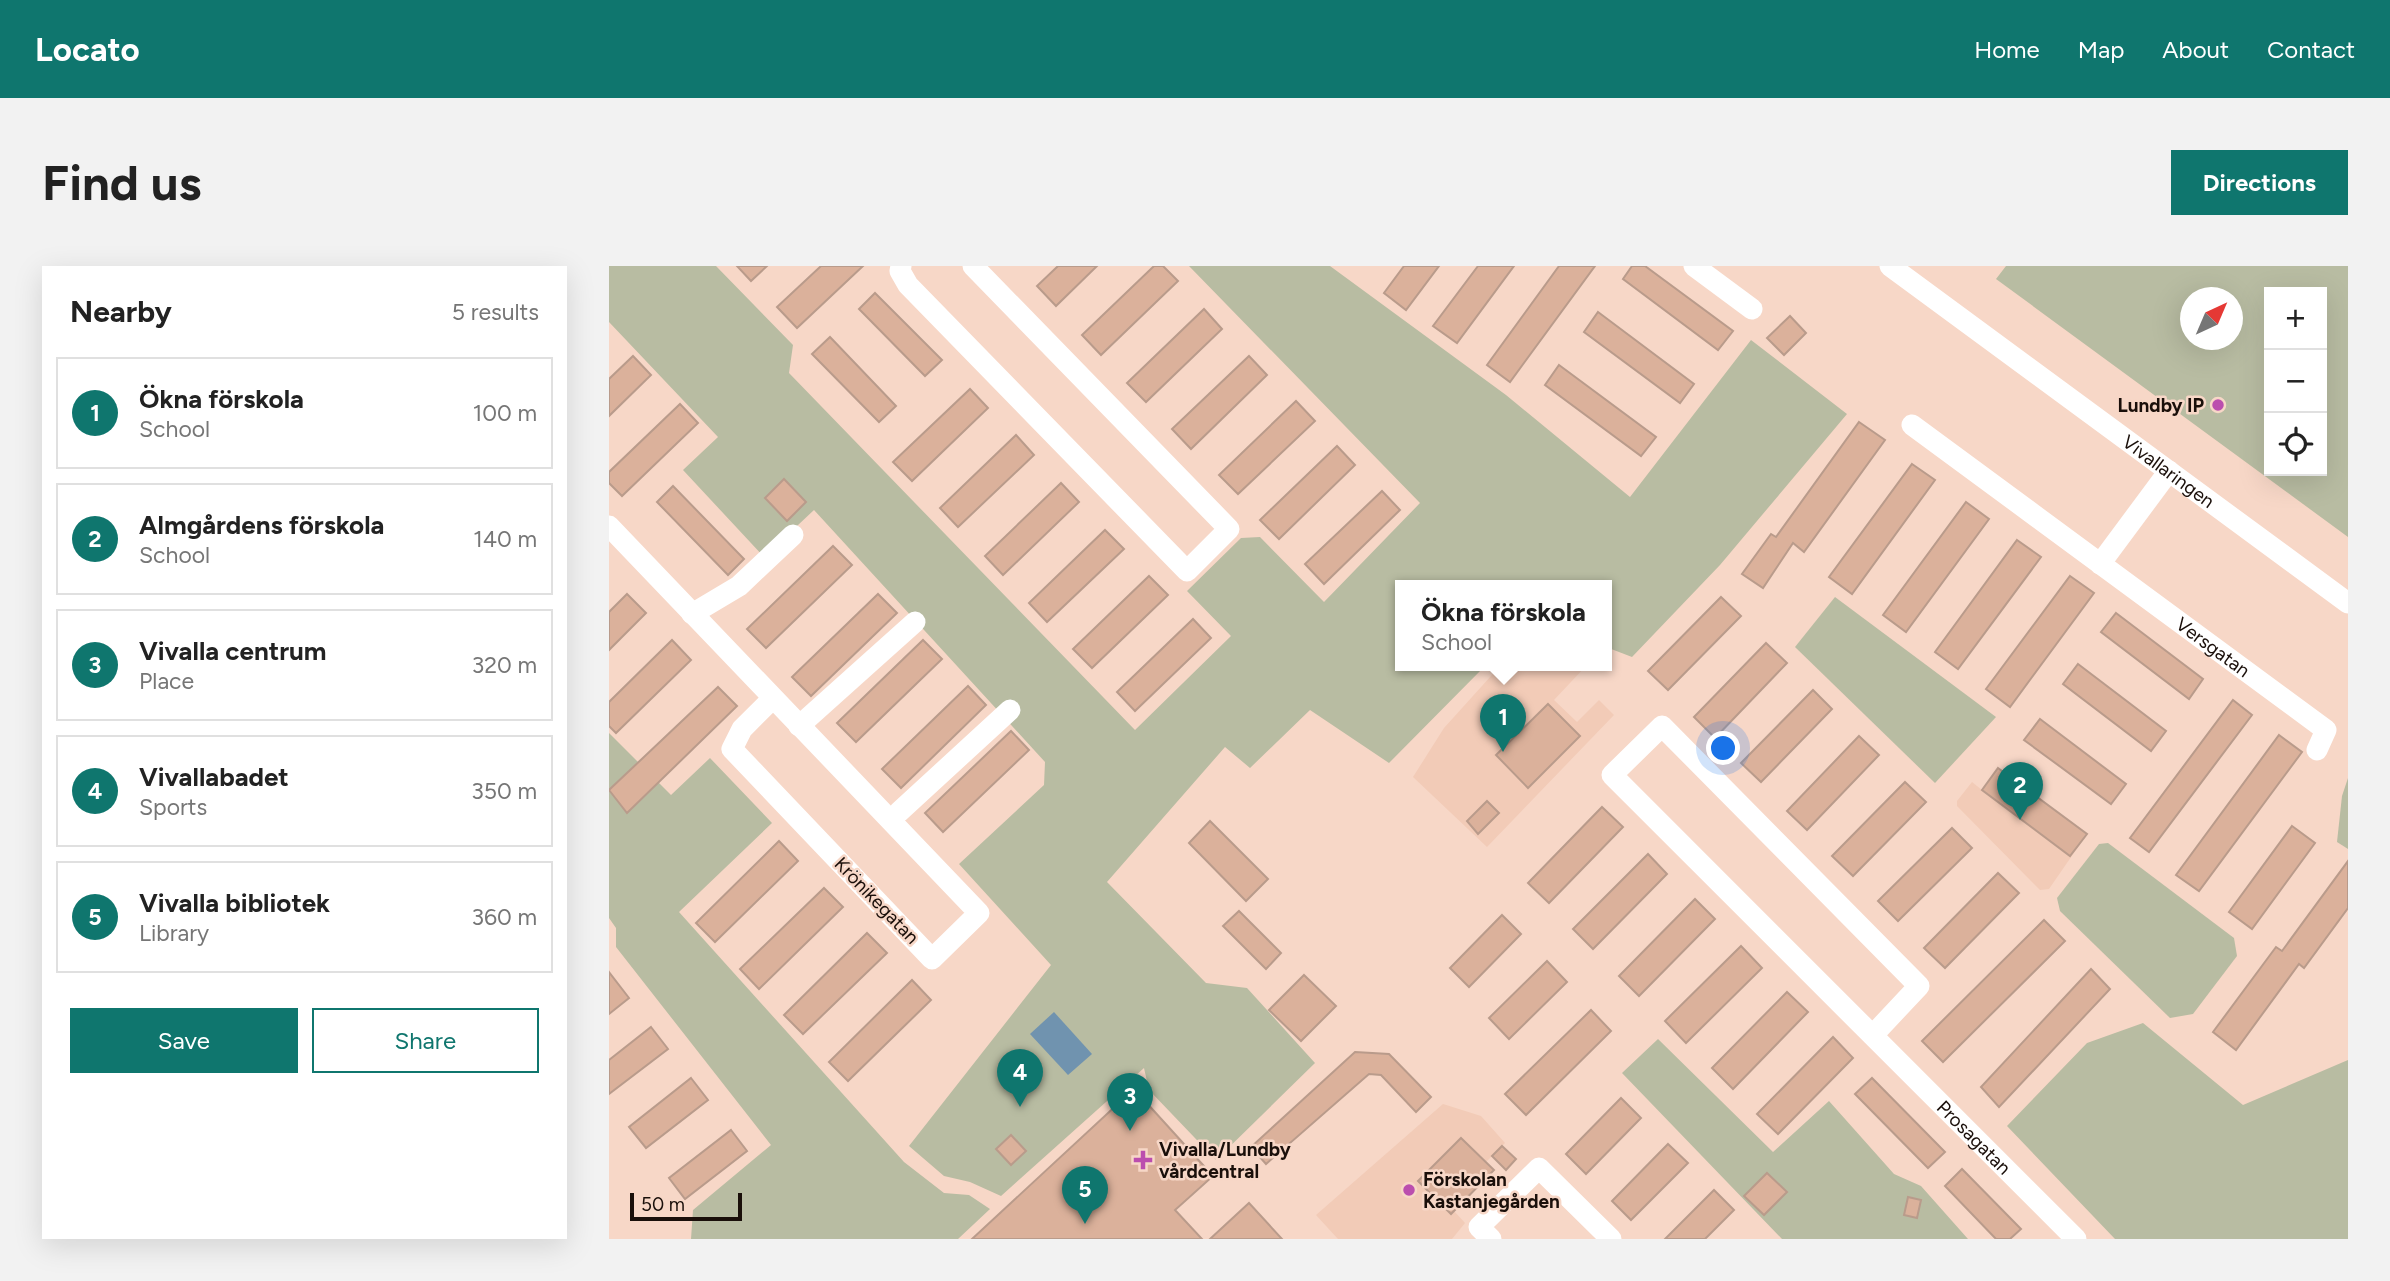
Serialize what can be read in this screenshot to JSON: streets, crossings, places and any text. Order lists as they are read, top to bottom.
{
  "streets": {
    "street": [
      "Vivallaringen",
      "Versgatan",
      "Krönikegatan",
      "Prosagatan"
    ]
  },
  "places": {
    "other": ["Lundby IP", "Förskolan Kastanjegården"],
    "health": ["Vivalla/Lundby vårdcentral"]
  },
  "scale_bar": "50 m",
  "north": "top right",
  "page": {
    "header": "Locato",
    "nav": [
      "Home",
      "Map",
      "About",
      "Contact"
    ],
    "buttons": [
      "Directions",
      ["Save", "Share"]
    ],
    "title": "Find us",
    "heading": ["Nearby", "5 results"],
    "map_buttons": ["+", "−"],
    "list": [
      {
        "mark": "1",
        "name": "Ökna förskola",
        "note": "School",
        "value": "100 m"
      },
      {
        "mark": "2",
        "name": "Almgårdens förskola",
        "note": "School",
        "value": "140 m"
      },
      {
        "mark": "3",
        "name": "Vivalla centrum",
        "note": "Place",
        "value": "320 m"
      },
      {
        "mark": "4",
        "name": "Vivallabadet",
        "note": "Sports",
        "value": "350 m"
      },
      {
        "mark": "5",
        "name": "Vivalla bibliotek",
        "note": "Library",
        "value": "360 m"
      }
    ],
    "popup": ["Ökna förskola", "School"],
    "pins": [
      "1",
      "2",
      "4",
      "3",
      "5"
    ],
    "scale": "50 m"
  }
}
